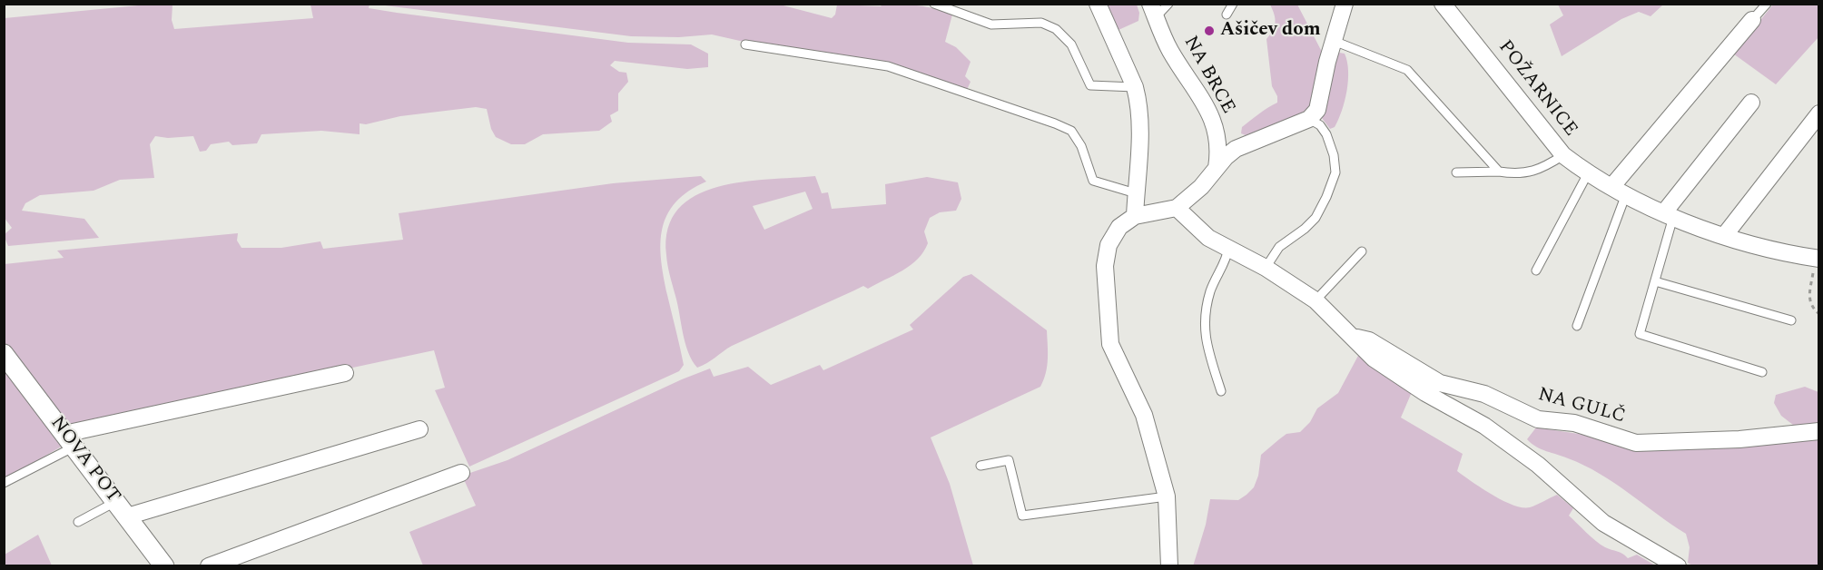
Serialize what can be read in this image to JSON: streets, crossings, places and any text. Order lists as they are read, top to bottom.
{
  "streets": {
    "street": [
      "NA BRCE",
      "POŽARNICE",
      "NA GULČ",
      "NOVA POT"
    ]
  },
  "places": ["Ašičev dom"]
}
